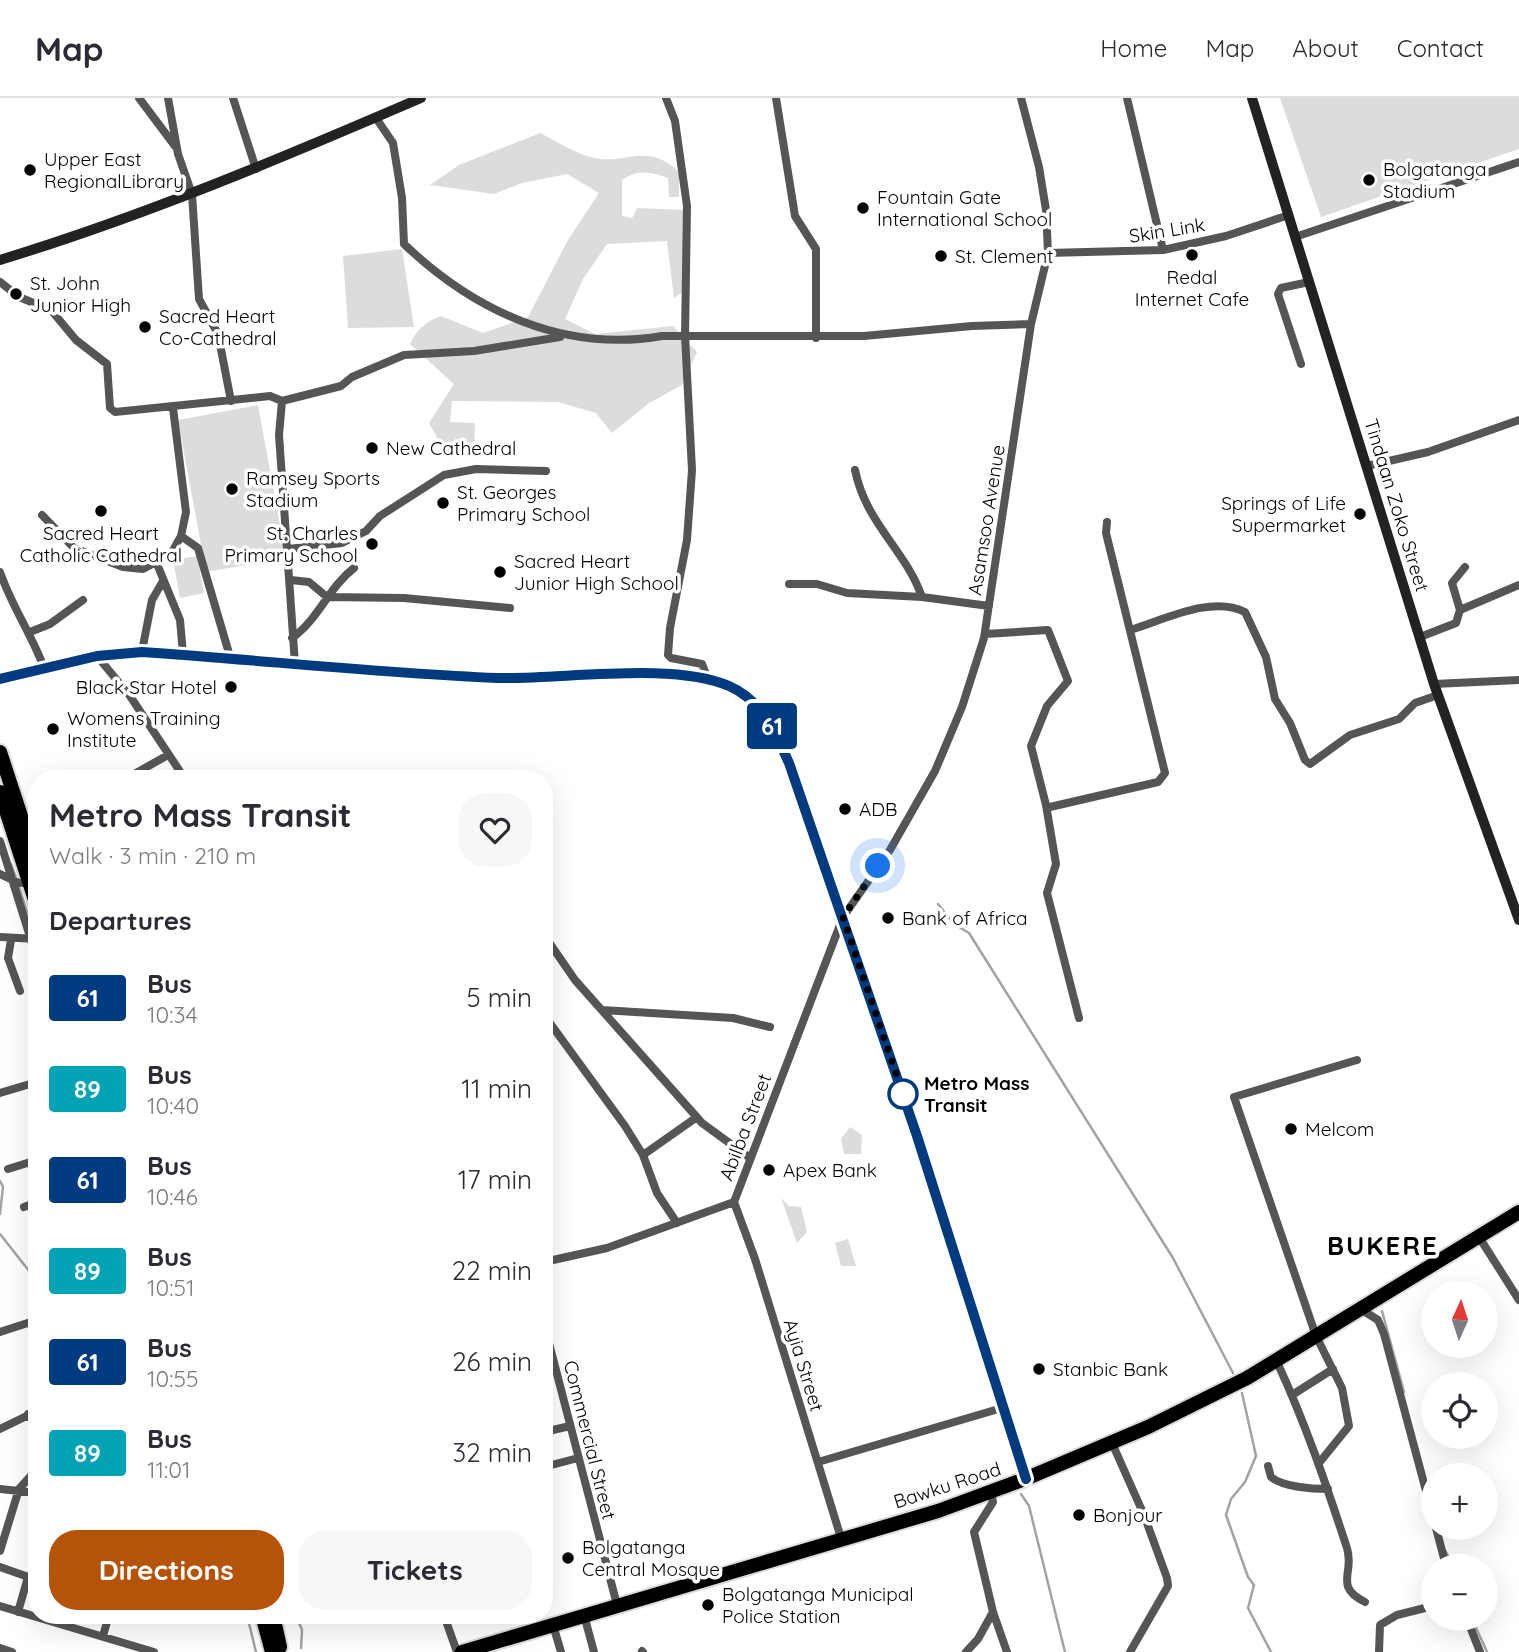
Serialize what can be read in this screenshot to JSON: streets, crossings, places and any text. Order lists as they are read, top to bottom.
{
  "streets": {
    "highway": ["Bawku Road"],
    "street": [
      "Skin Link",
      "Tindaan Zoko Street",
      "Asamsoo Avenue",
      "Abilba Street",
      "Ayia Street",
      "Commercial Street"
    ]
  },
  "crossings": [
    ["Skin Link", "Tindaan Zoko Street"],
    ["Skin Link", "Asamsoo Avenue"],
    ["Asamsoo Avenue", "Abilba Street"],
    ["Abilba Street", "Ayia Street"],
    ["Ayia Street", "Bawku Road"],
    ["Commercial Street", "Bawku Road"]
  ],
  "districts": ["BUKERE"],
  "places": [
    "Upper East RegionalLibrary",
    "Bolgatanga Stadium",
    "Fountain Gate International School",
    "Redal Internet Cafe",
    "St. Clement",
    "St. John Junior High",
    "Sacred Heart Co-Cathedral",
    "New Cathedral",
    "Ramsey Sports Stadium",
    "St. Georges Primary School",
    "Sacred Heart Catholic Cathedral",
    "Springs of Life Supermarket",
    "St. Charles Primary School",
    "Sacred Heart Junior High School",
    "Black Star Hotel",
    "Womens Training Institute",
    "ADB",
    "Bank of Africa",
    "Metro Mass Transit",
    "Melcom",
    "Apex Bank",
    "Stanbic Bank",
    "Bonjour",
    "Bolgatanga Central Mosque",
    "Bolgatanga Municipal Police Station"
  ],
  "lines": ["bus line 61"],
  "north": "top",
  "page": {
    "header": "Map",
    "nav": [
      "Home",
      "Map",
      "About",
      "Contact"
    ],
    "on_map": "61",
    "heading": [
      ["Metro Mass Transit", "Walk · 3 min · 210 m"],
      "Departures"
    ],
    "list": [
      {
        "mark": "61",
        "name": "Bus",
        "note": "10:34",
        "value": "5 min"
      },
      {
        "mark": "89",
        "name": "Bus",
        "note": "10:40",
        "value": "11 min"
      },
      {
        "mark": "61",
        "name": "Bus",
        "note": "10:46",
        "value": "17 min"
      },
      {
        "mark": "89",
        "name": "Bus",
        "note": "10:51",
        "value": "22 min"
      },
      {
        "mark": "61",
        "name": "Bus",
        "note": "10:55",
        "value": "26 min"
      },
      {
        "mark": "89",
        "name": "Bus",
        "note": "11:01",
        "value": "32 min"
      }
    ],
    "map_buttons": ["+", "−"],
    "buttons": ["Directions", "Tickets"]
  }
}
